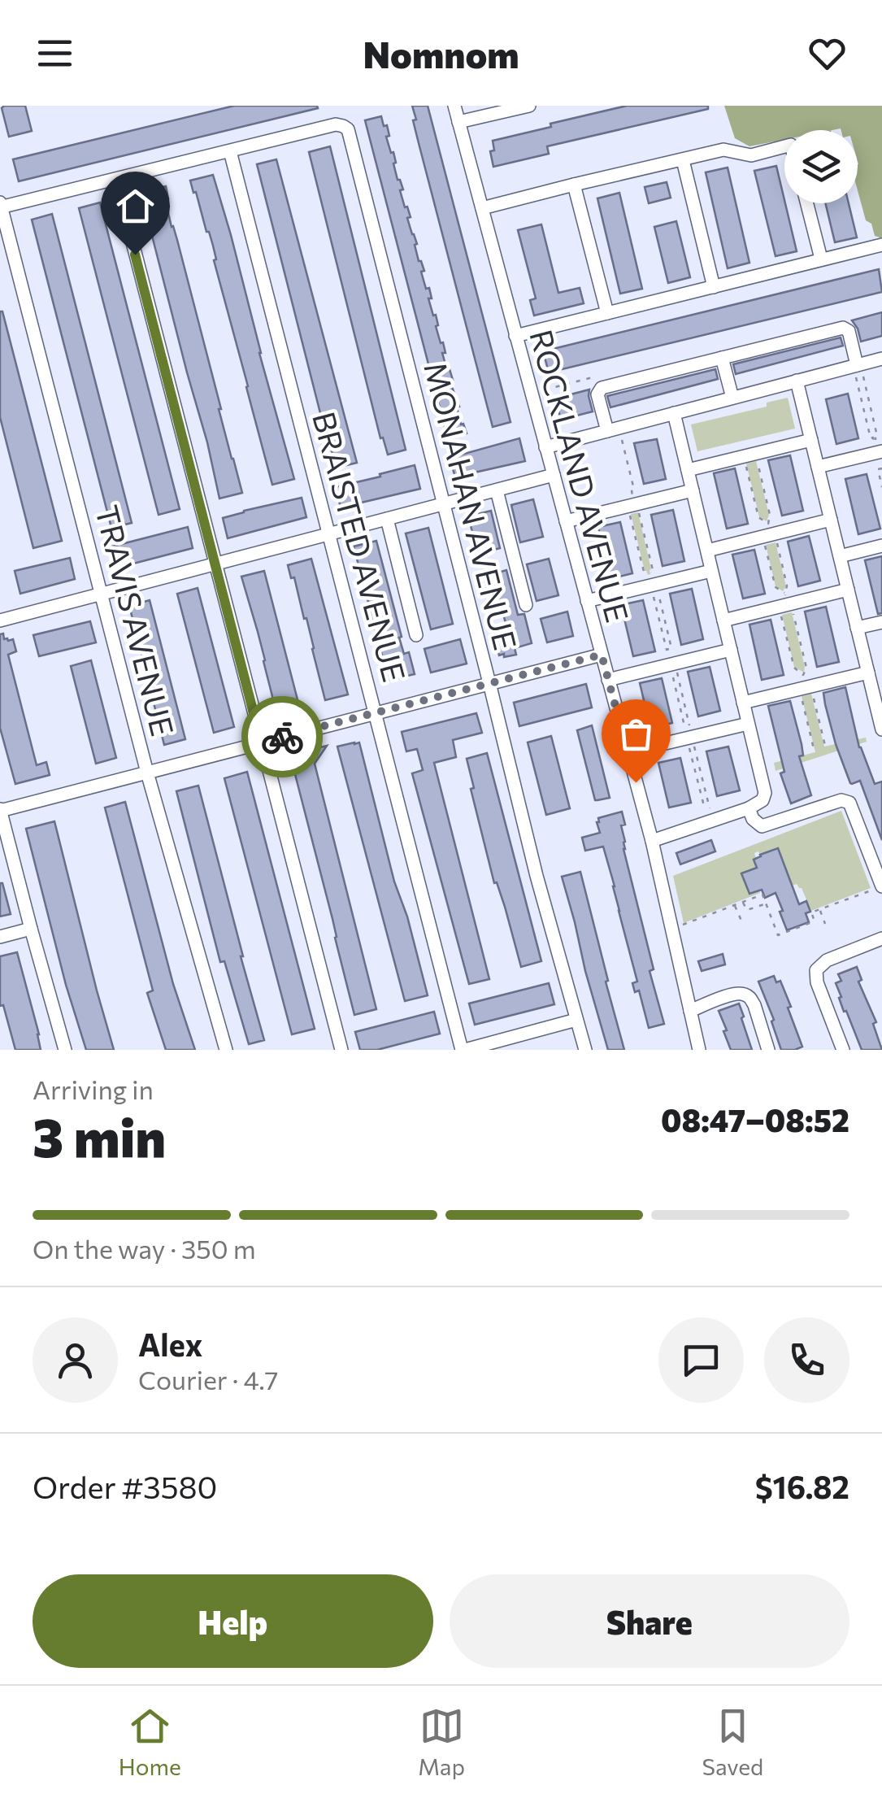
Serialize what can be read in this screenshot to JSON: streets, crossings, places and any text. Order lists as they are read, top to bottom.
{
  "streets": {
    "street": [
      "ROCKLAND AVENUE",
      "MONAHAN AVENUE",
      "BRAISTED AVENUE",
      "TRAVIS AVENUE"
    ]
  },
  "crossings": [
    ["MONAHAN AVENUE", "BRAISTED AVENUE"]
  ],
  "page": {
    "header": "Nomnom",
    "heading": ["3 min", "Arriving in", "08:47–08:52"],
    "panel": [
      "Alex",
      "Courier · 4.7",
      "Order #3580",
      "$16.82"
    ],
    "bar": "On the way · 350 m",
    "buttons": ["Help", "Share"],
    "tabs": ["Home", "Map", "Saved"]
  }
}
